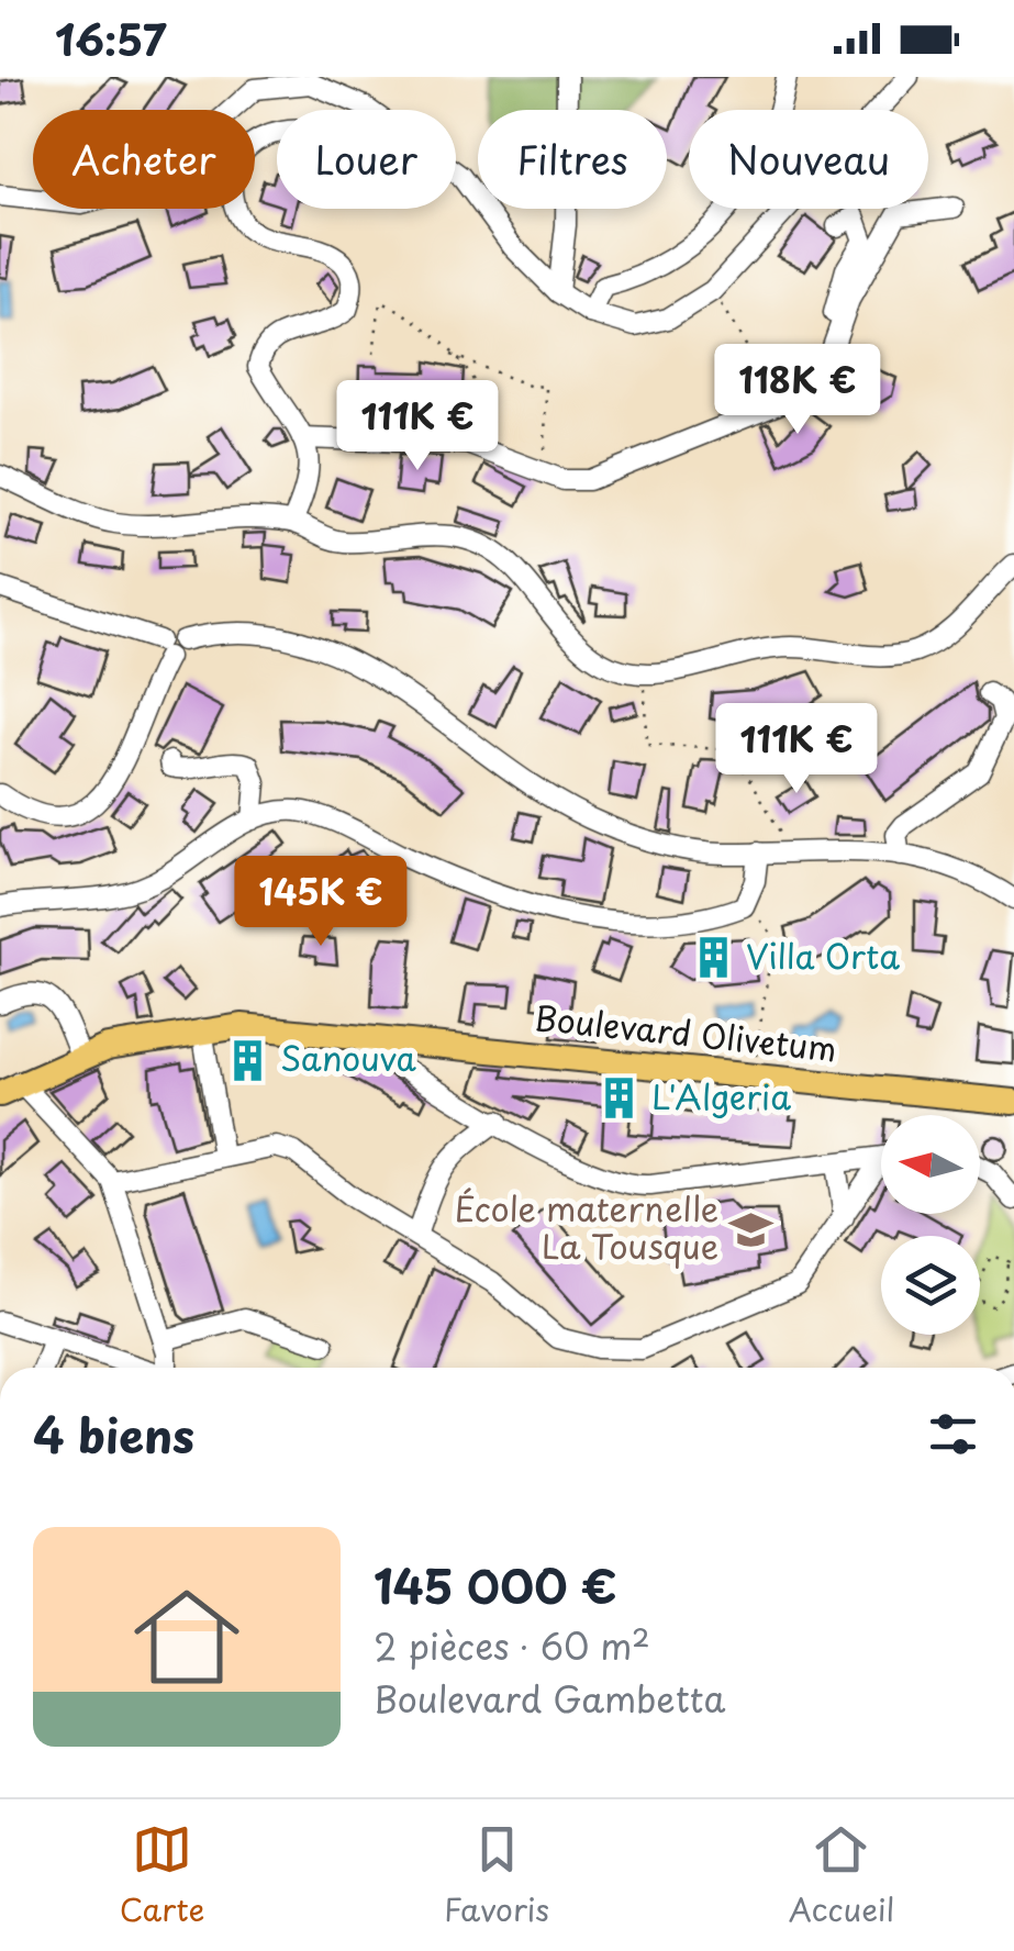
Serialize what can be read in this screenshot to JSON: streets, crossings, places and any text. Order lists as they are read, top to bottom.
{
  "streets": {
    "main road": ["Boulevard Olivetum"]
  },
  "places": {
    "building": ["Villa Orta", "Sanouva", "L'Algeria"],
    "school or university": ["École maternelle La Tousque"]
  },
  "north": "left",
  "page": {
    "status": "16:57",
    "chip": [
      "Acheter",
      "Louer",
      "Filtres",
      "Nouveau"
    ],
    "price": [
      "118K €",
      "111K €",
      "111K €",
      "145K €"
    ],
    "heading": "4 biens",
    "list": [
      {
        "name": "145 000 €",
        "note": "2 pièces · 60 m² · Boulevard Gambetta"
      }
    ],
    "tabs": ["Carte", "Favoris", "Accueil"]
  }
}
